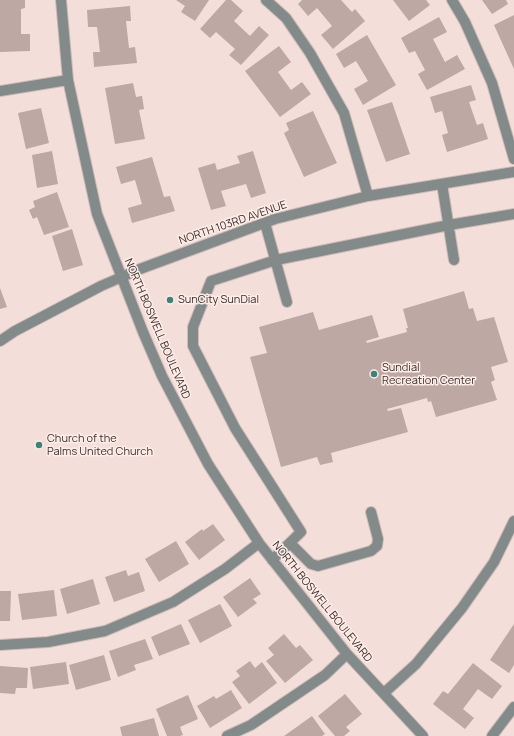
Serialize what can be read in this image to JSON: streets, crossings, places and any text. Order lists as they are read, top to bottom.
{
  "streets": {
    "street": ["NORTH 103RD AVENUE", "NORTH BOSWELL BOULEVARD"]
  },
  "crossings": [
    ["NORTH 103RD AVENUE", "NORTH BOSWELL BOULEVARD"]
  ],
  "places": ["SunCity SunDial", "Sundial Recreation Center", "Church of the Palms United Church"]
}
